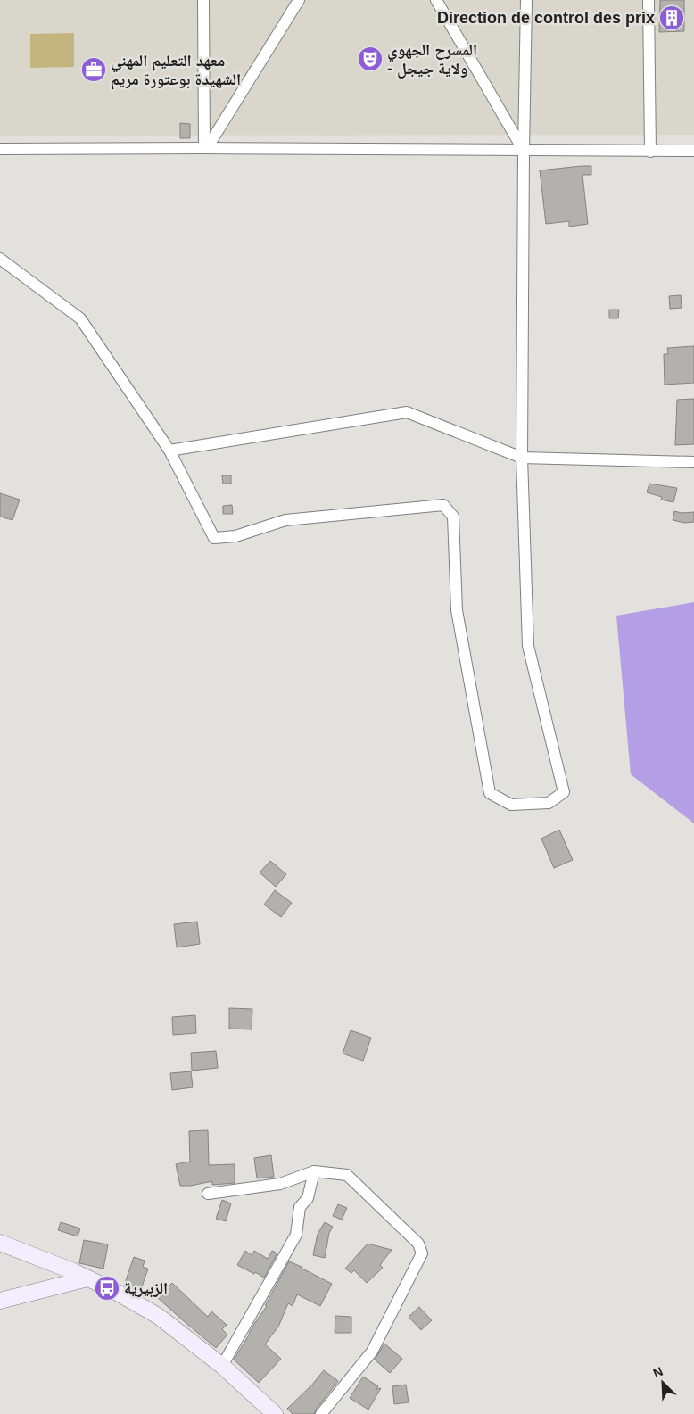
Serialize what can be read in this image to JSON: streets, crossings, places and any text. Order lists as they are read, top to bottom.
{
  "places": {
    "building": ["Direction de control des prix"],
    "theatre": ["المسرح الجهوي - ولاية جيجل"],
    "office": ["معهد التعليم المهني الشهيدة بوعتورة مريم"],
    "bus stop": ["الزبيرية"]
  },
  "north": "top left"
}
